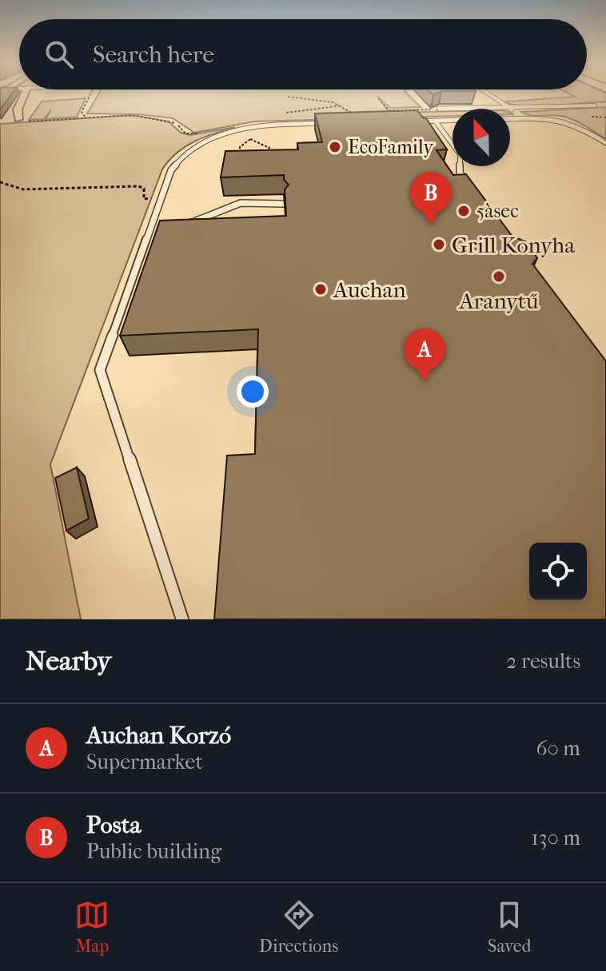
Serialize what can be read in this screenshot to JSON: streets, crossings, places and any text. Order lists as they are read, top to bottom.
{
  "places": [
    "EcoFamily",
    "5àsec",
    "Grill Konyha",
    "Aranytű",
    "Auchan"
  ],
  "north": "top",
  "page": {
    "search": "Search here",
    "pins": ["B", "A"],
    "heading": ["Nearby", "2 results"],
    "list": [
      {
        "mark": "A",
        "name": "Auchan Korzó",
        "note": "Supermarket",
        "value": "60 m"
      },
      {
        "mark": "B",
        "name": "Posta",
        "note": "Public building",
        "value": "130 m"
      }
    ],
    "nav": ["Map", "Directions", "Saved"]
  }
}
